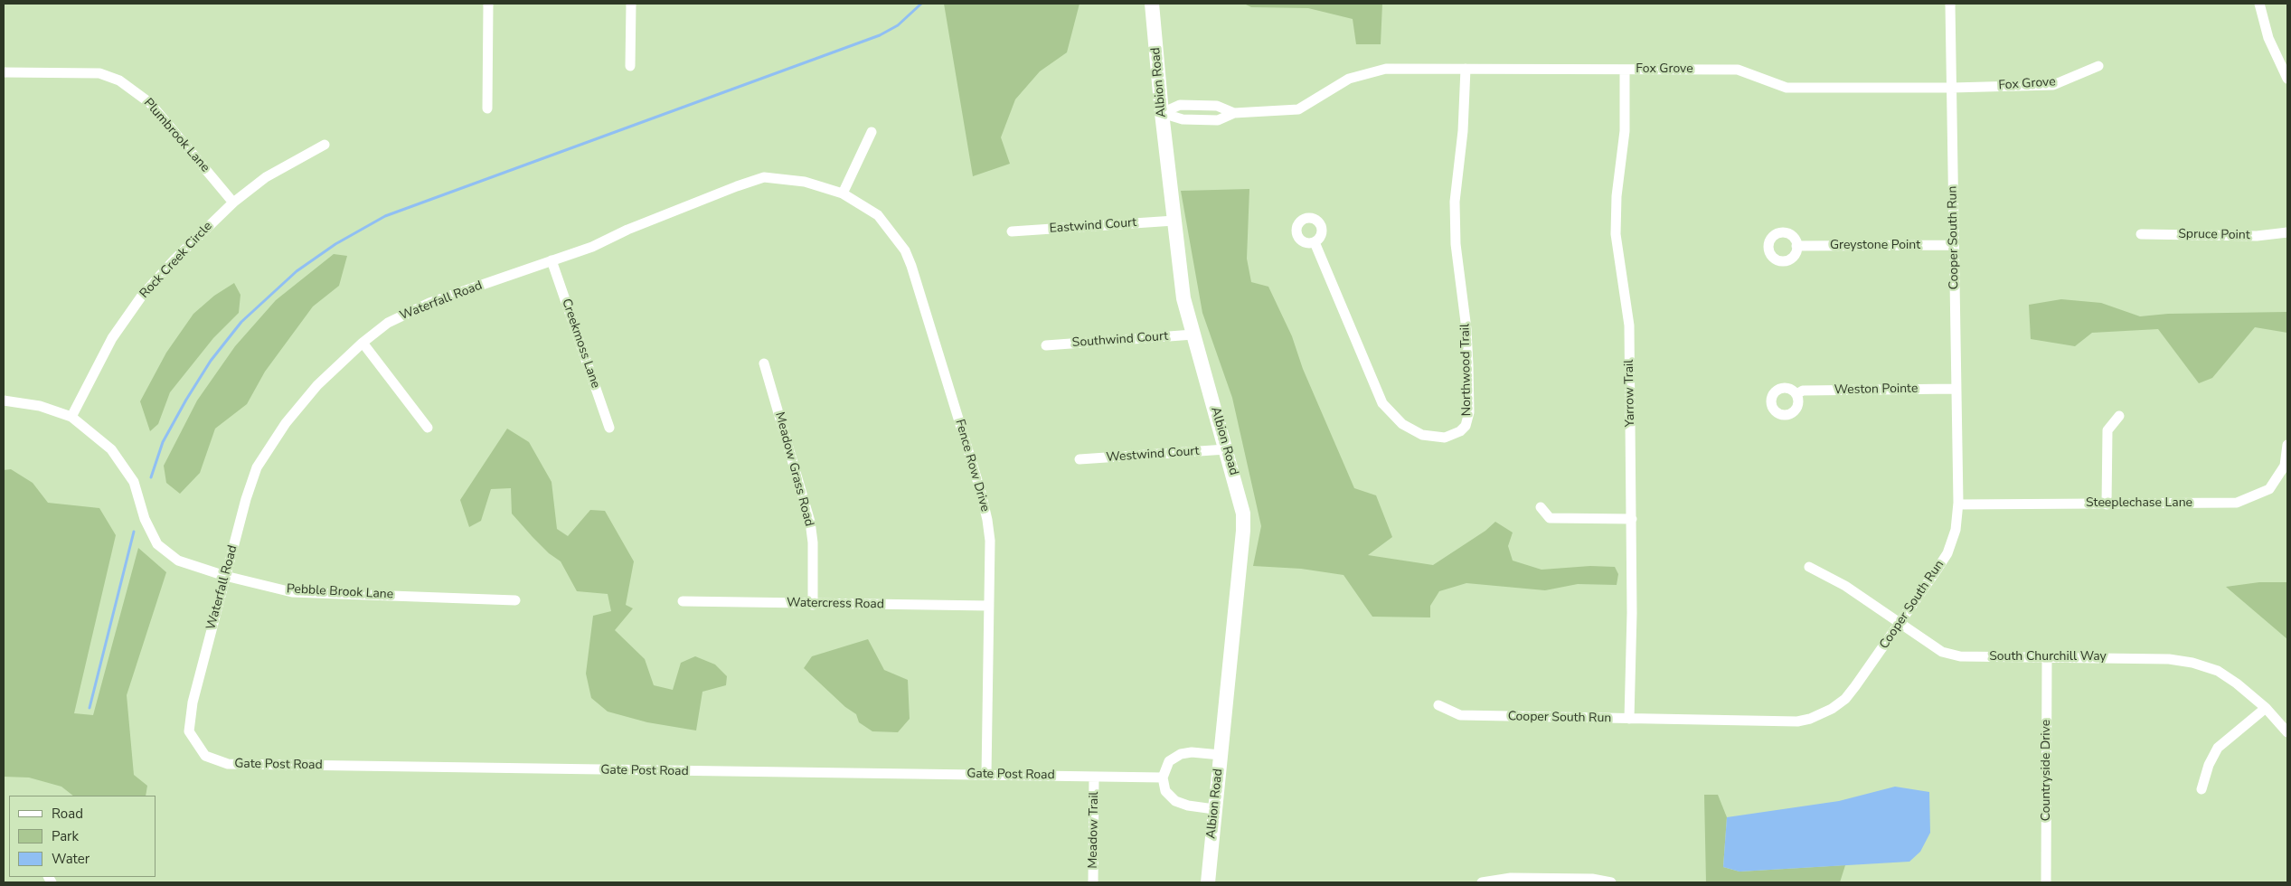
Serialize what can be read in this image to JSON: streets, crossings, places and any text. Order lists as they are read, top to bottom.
{
  "streets": {
    "street": [
      "Fox Grove",
      "Albion Road",
      "Plumbrook Lane",
      "Eastwind Court",
      "Spruce Point",
      "Cooper South Run",
      "Greystone Point",
      "Rock Creek Circle",
      "Waterfall Road",
      "Southwind Court",
      "Creekmoss Lane",
      "Northwood Trail",
      "Weston Pointe",
      "Yarrow Trail",
      "Westwind Court",
      "Fence Row Drive",
      "Meadow Grass Road",
      "Steeplechase Lane",
      "Pebble Brook Lane",
      "Watercress Road",
      "South Churchill Way",
      "Gate Post Road",
      "Countryside Drive",
      "Meadow Trail"
    ]
  },
  "crossings": [
    ["Fox Grove", "Albion Road"],
    ["Fox Grove", "Cooper South Run"],
    ["Fox Grove", "Northwood Trail"],
    ["Fox Grove", "Yarrow Trail"],
    ["Albion Road", "Eastwind Court"],
    ["Albion Road", "Southwind Court"],
    ["Albion Road", "Westwind Court"],
    ["Albion Road", "Gate Post Road"],
    ["Plumbrook Lane", "Rock Creek Circle"],
    ["Cooper South Run", "Greystone Point"],
    ["Cooper South Run", "Weston Pointe"],
    ["Cooper South Run", "Yarrow Trail"],
    ["Cooper South Run", "Steeplechase Lane"],
    ["Cooper South Run", "South Churchill Way"],
    ["Rock Creek Circle", "Pebble Brook Lane"],
    ["Waterfall Road", "Creekmoss Lane"],
    ["Waterfall Road", "Fence Row Drive"],
    ["Waterfall Road", "Pebble Brook Lane"],
    ["Waterfall Road", "Gate Post Road"],
    ["Fence Row Drive", "Watercress Road"],
    ["Fence Row Drive", "Gate Post Road"],
    ["Meadow Grass Road", "Watercress Road"],
    ["South Churchill Way", "Countryside Drive"],
    ["Gate Post Road", "Meadow Trail"]
  ],
  "legend": ["Road", "Park", "Water"]
}
